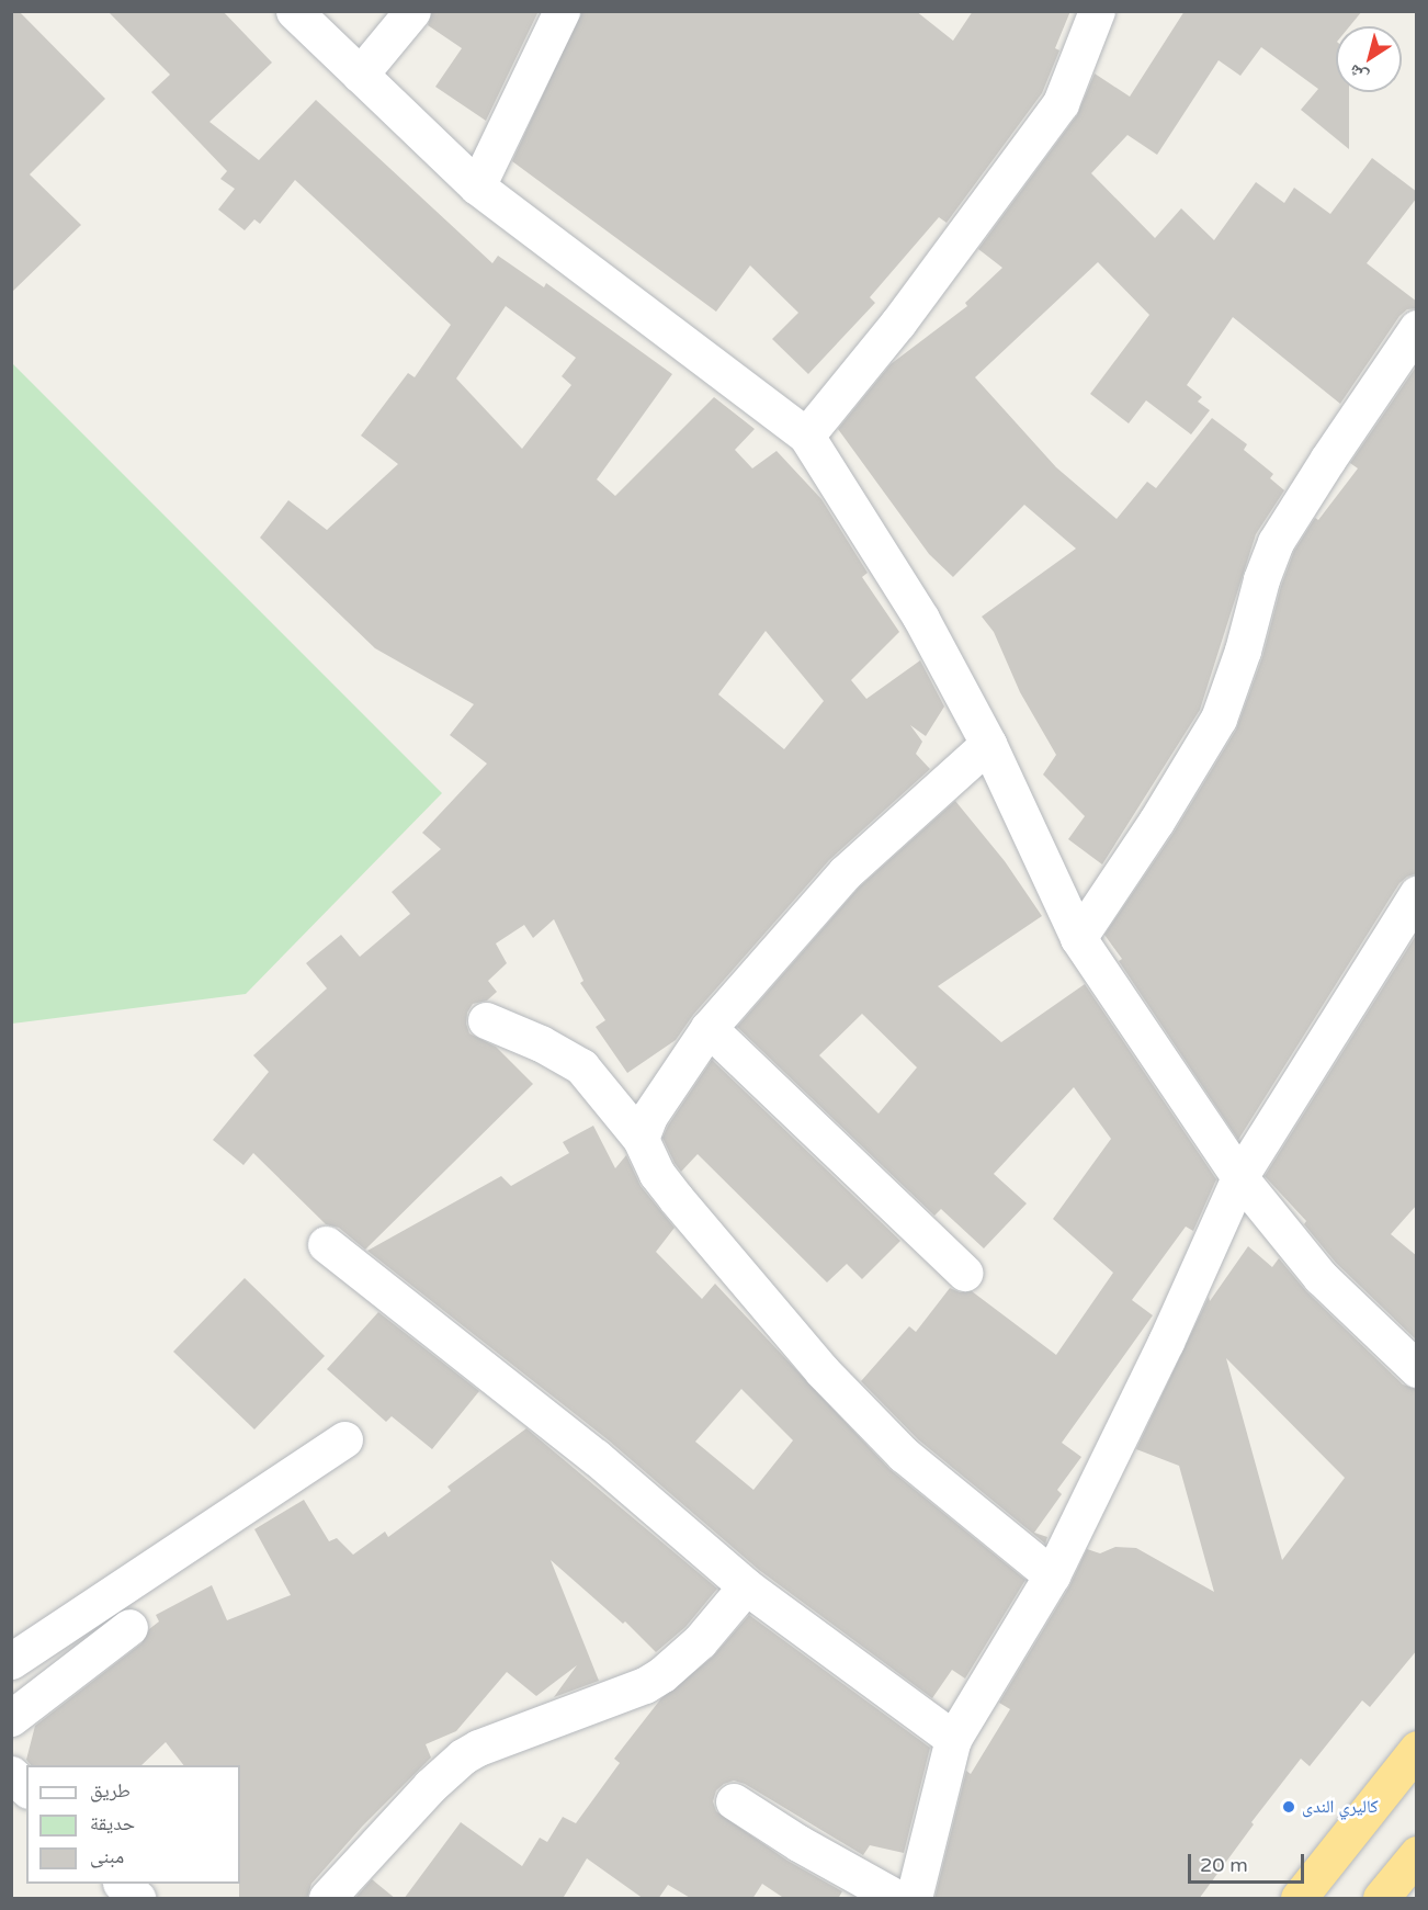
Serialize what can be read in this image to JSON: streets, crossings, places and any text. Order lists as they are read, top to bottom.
{
  "places": ["كاليري الندى"],
  "legend": ["طريق", "حديقة", "مبنى"],
  "scale_bar": "20 m",
  "north": "bottom left"
}
